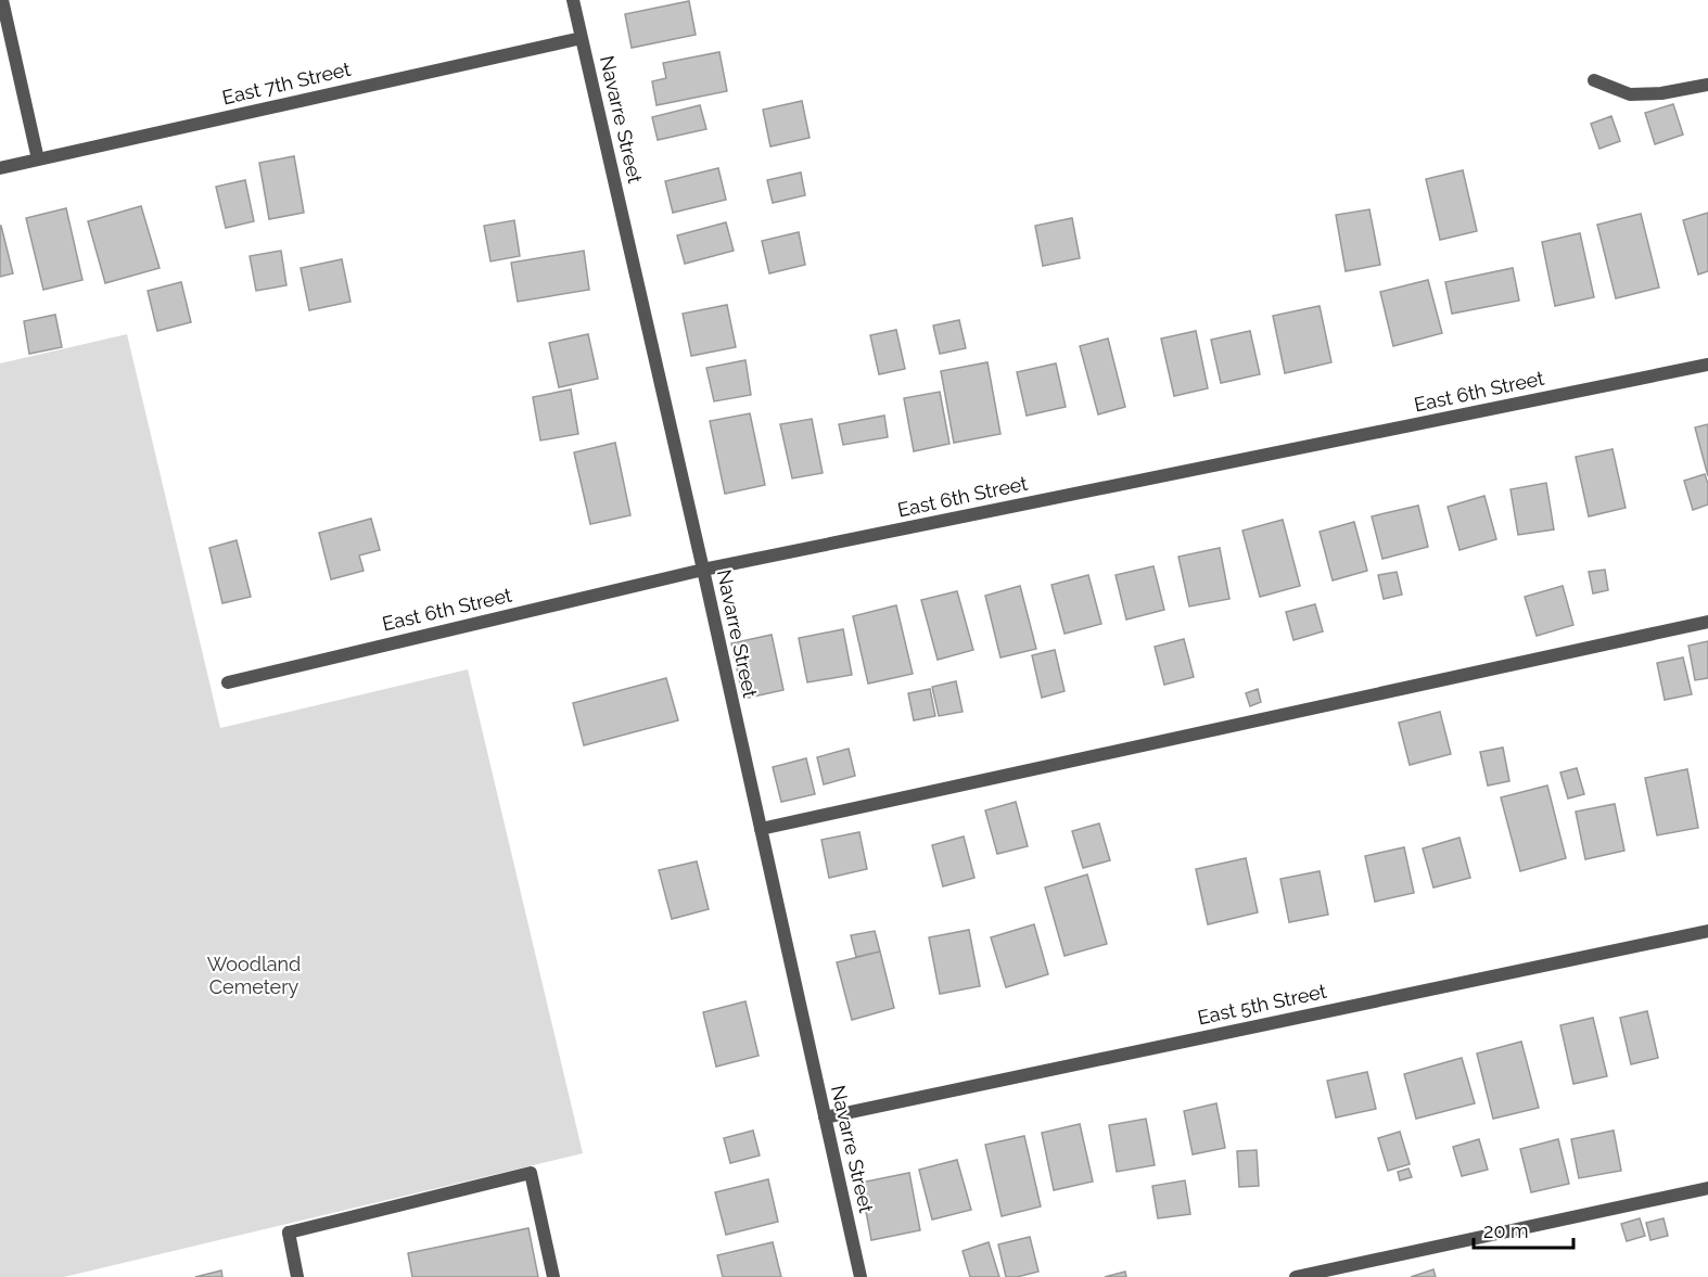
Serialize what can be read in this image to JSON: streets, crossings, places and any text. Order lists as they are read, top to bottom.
{
  "streets": {
    "street": [
      "East 7th Street",
      "Navarre Street",
      "East 6th Street",
      "East 5th Street"
    ]
  },
  "crossings": [
    ["East 7th Street", "Navarre Street"],
    ["Navarre Street", "East 6th Street"],
    ["Navarre Street", "East 5th Street"]
  ],
  "parks": ["Woodland Cemetery"],
  "scale_bar": "20 m"
}
